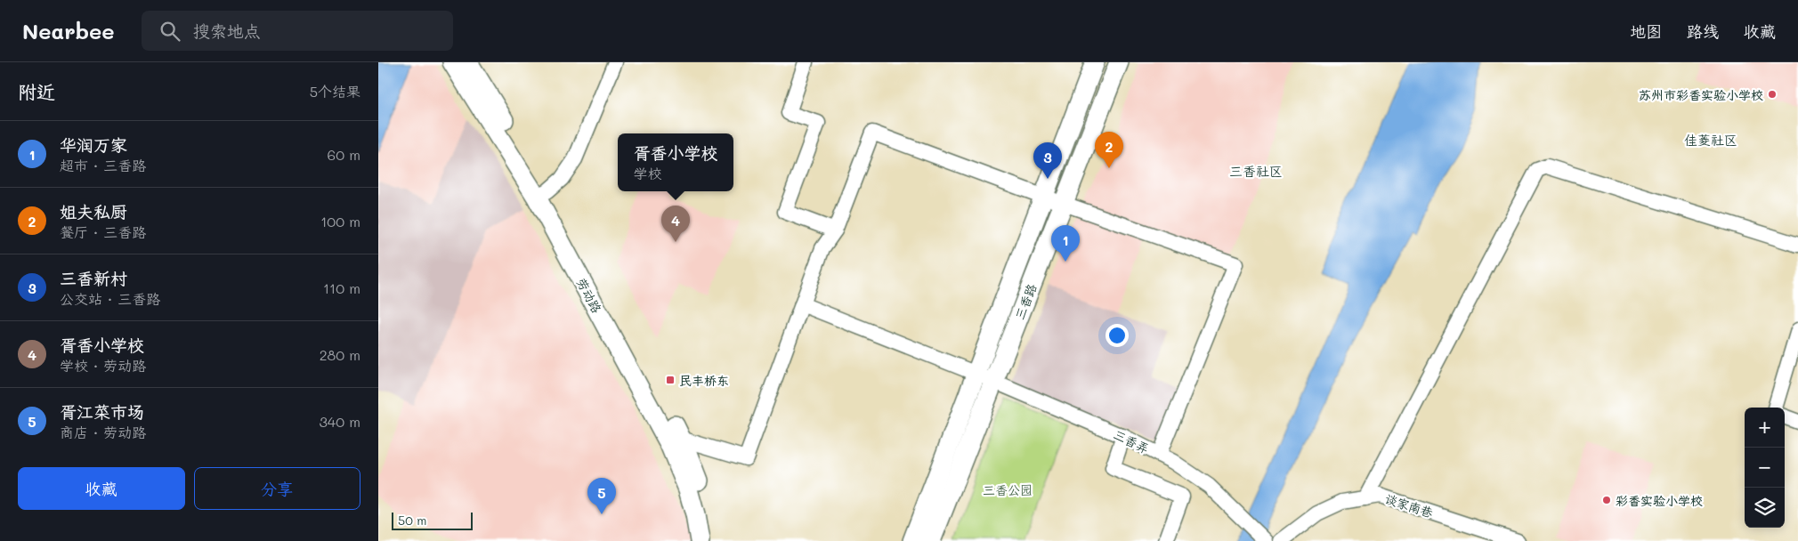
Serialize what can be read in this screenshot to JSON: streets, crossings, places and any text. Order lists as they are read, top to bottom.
{
  "streets": {
    "main road": ["劳动路", "三香路"],
    "street": ["三香弄", "谈家南巷"]
  },
  "crossings": [
    ["三香路", "三香弄"]
  ],
  "districts": ["佳菱社区", "三香社区"],
  "parks": ["三香公园"],
  "places": {
    "other": ["苏州市彩香实验小学校", "彩香实验小学校"],
    "transit": ["民丰桥东"]
  },
  "scale_bar": "50 m",
  "page": {
    "header": "Nearbee",
    "search": "搜索地点",
    "nav": ["地图", "路线", "收藏"],
    "heading": ["附近", "5个结果"],
    "list": [
      {
        "mark": "1",
        "name": "华润万家",
        "note": "超市 · 三香路",
        "value": "60 m"
      },
      {
        "mark": "2",
        "name": "姐夫私厨",
        "note": "餐厅 · 三香路",
        "value": "100 m"
      },
      {
        "mark": "3",
        "name": "三香新村",
        "note": "公交站 · 三香路",
        "value": "110 m"
      },
      {
        "mark": "4",
        "name": "胥香小学校",
        "note": "学校 · 劳动路",
        "value": "280 m"
      },
      {
        "mark": "5",
        "name": "胥江菜市场",
        "note": "商店 · 劳动路",
        "value": "340 m"
      }
    ],
    "pins": [
      "2",
      "3",
      "4",
      "1",
      "5"
    ],
    "popup": ["胥香小学校", "学校"],
    "map_buttons": ["+", "−"],
    "buttons": ["收藏", "分享"],
    "scale": "50 m"
  }
}
